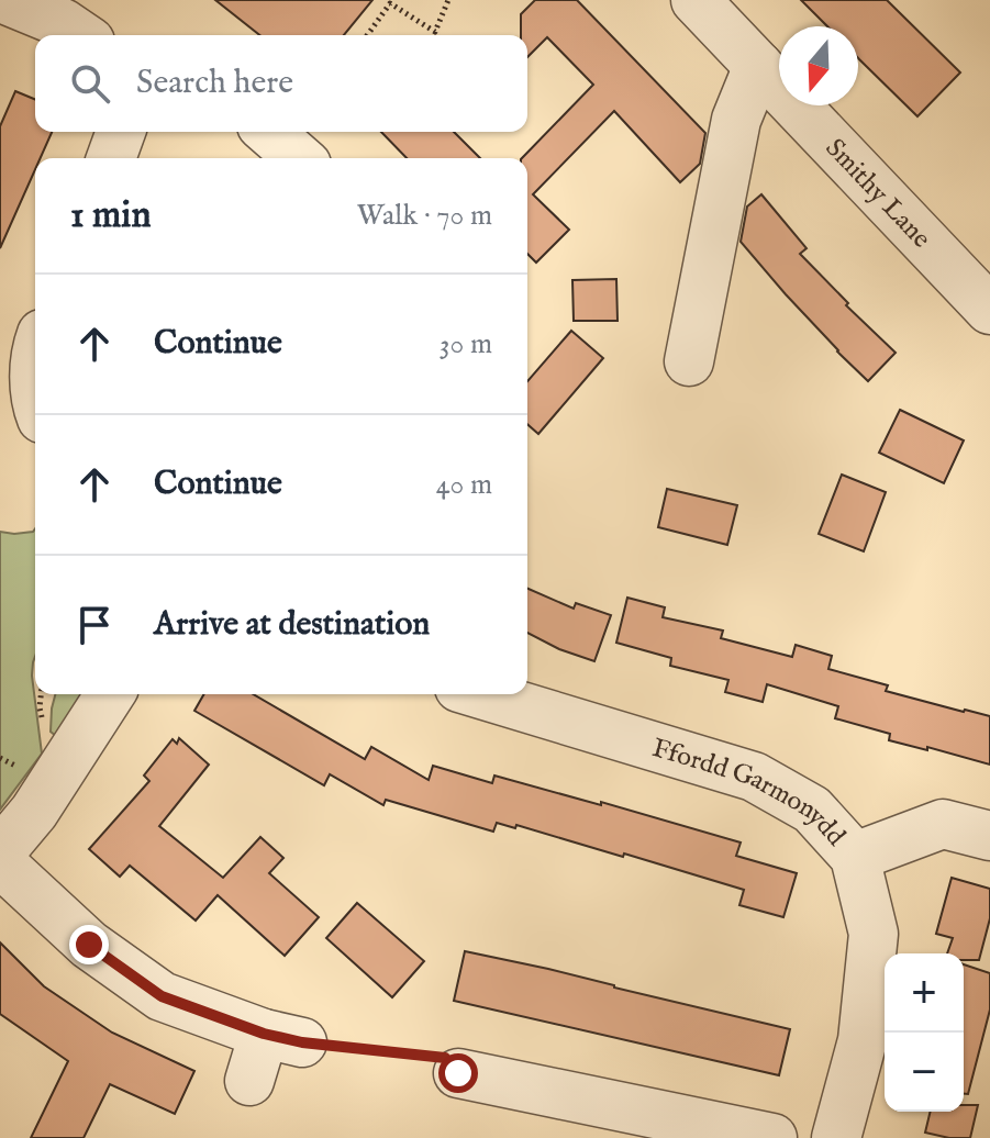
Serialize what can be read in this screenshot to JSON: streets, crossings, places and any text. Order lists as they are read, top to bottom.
{
  "streets": {
    "street": ["Smithy Lane", "Ffordd Garmonydd"]
  },
  "north": "bottom",
  "page": {
    "search": "Search here",
    "heading": ["1 min", "Walk · 70 m"],
    "list": [
      ["Continue", "30 m"],
      ["Continue", "40 m"],
      "Arrive at destination"
    ],
    "map_buttons": ["+", "−"]
  }
}
